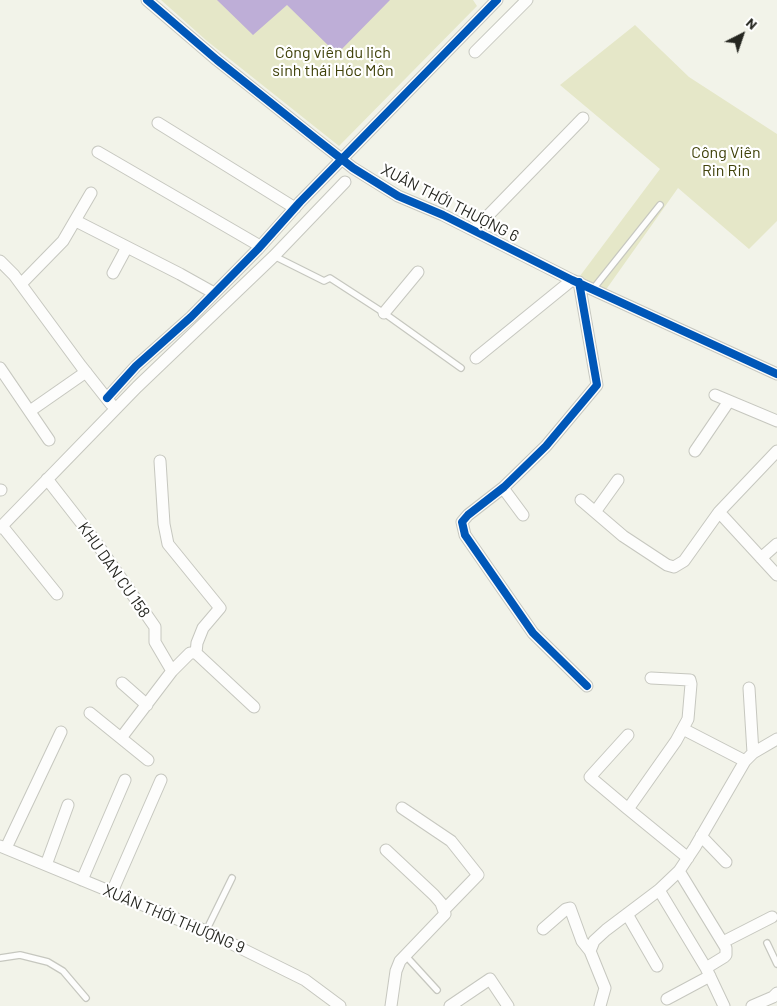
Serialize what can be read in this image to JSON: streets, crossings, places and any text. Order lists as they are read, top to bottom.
{
  "streets": {
    "street": ["XUÂN THỚI THƯỢNG 6", "KHU DAN CU 158", "XUÂN THỚI THƯỢNG 9"]
  },
  "parks": ["Công viên du lịch sinh thái Hóc Môn", "Công Viên Rin Rin"],
  "north": "top right"
}
